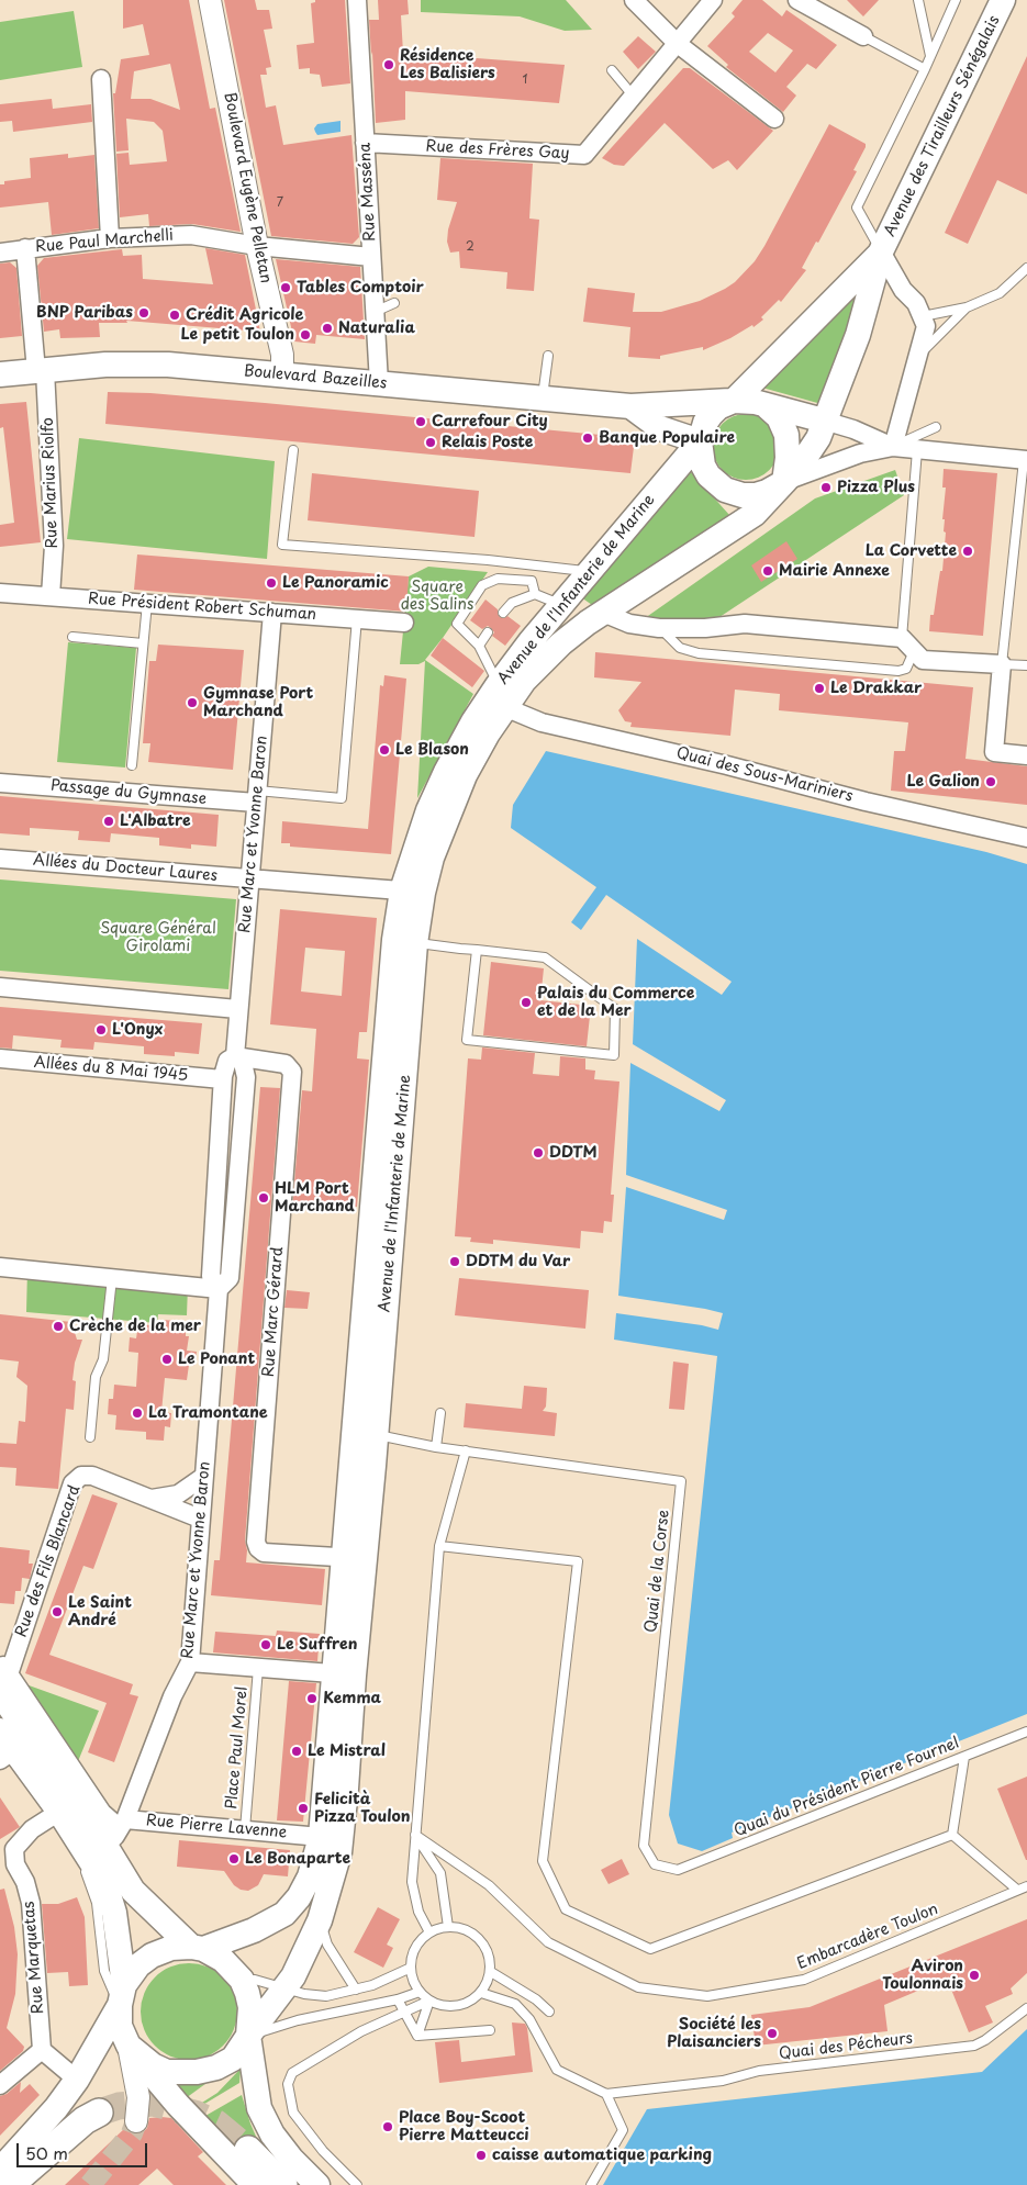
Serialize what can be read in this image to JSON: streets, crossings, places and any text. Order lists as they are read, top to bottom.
{
  "streets": {
    "main road": ["Avenue des Tirailleurs Sénégalais", "Boulevard Bazeilles", "Avenue de l'Infanterie de Marine"],
    "street": [
      "Rue des Frères Gay",
      "Boulevard Eugène Pelletan",
      "Rue Masséna",
      "Rue Paul Marchelli",
      "Rue Marius Riolfo",
      "Rue Président Robert Schuman",
      "Quai des Sous-Mariniers",
      "Passage du Gymnase",
      "Rue Marc et Yvonne Baron",
      "Allées du Docteur Laures",
      "Allées du 8 Mai 1945",
      "Rue Marc Gérard",
      "Rue des Fils Blancard",
      "Rue Pierre Lavenne",
      "Rue Marquetas"
    ],
    "lane": [
      "Quai de la Corse",
      "Place Paul Morel",
      "Quai du Président Pierre Fournel",
      "Embarcadère Toulon",
      "Quai des Pécheurs"
    ]
  },
  "crossings": [
    ["Avenue des Tirailleurs Sénégalais", "Boulevard Bazeilles"],
    ["Avenue des Tirailleurs Sénégalais", "Avenue de l'Infanterie de Marine"],
    ["Rue des Frères Gay", "Rue Masséna"],
    ["Boulevard Eugène Pelletan", "Rue Paul Marchelli"],
    ["Boulevard Eugène Pelletan", "Boulevard Bazeilles"],
    ["Rue Masséna", "Rue Paul Marchelli"],
    ["Rue Masséna", "Boulevard Bazeilles"],
    ["Rue Paul Marchelli", "Rue Marius Riolfo"],
    ["Boulevard Bazeilles", "Rue Marius Riolfo"],
    ["Boulevard Bazeilles", "Avenue de l'Infanterie de Marine"],
    ["Rue Marius Riolfo", "Rue Président Robert Schuman"],
    ["Avenue de l'Infanterie de Marine", "Quai des Sous-Mariniers"],
    ["Avenue de l'Infanterie de Marine", "Allées du Docteur Laures"],
    ["Avenue de l'Infanterie de Marine", "Rue Marc Gérard"],
    ["Avenue de l'Infanterie de Marine", "Quai de la Corse"],
    ["Avenue de l'Infanterie de Marine", "Rue Pierre Lavenne"],
    ["Rue Président Robert Schuman", "Rue Marc et Yvonne Baron"],
    ["Passage du Gymnase", "Rue Marc et Yvonne Baron"],
    ["Rue Marc et Yvonne Baron", "Allées du Docteur Laures"],
    ["Rue Marc et Yvonne Baron", "Allées du 8 Mai 1945"],
    ["Rue Marc et Yvonne Baron", "Rue Marc Gérard"],
    ["Rue Marc et Yvonne Baron", "Rue des Fils Blancard"],
    ["Rue Marc et Yvonne Baron", "Rue Pierre Lavenne"],
    ["Quai de la Corse", "Quai du Président Pierre Fournel"],
    ["Place Paul Morel", "Rue Pierre Lavenne"]
  ],
  "parks": ["Square des Salins", "Square Général Girolami"],
  "places": [
    "Résidence Les Balisiers",
    "Tables Comptoir",
    "BNP Paribas",
    "Crédit Agricole",
    "Naturalia",
    "Le petit Toulon",
    "Carrefour City",
    "Banque Populaire",
    "Relais Poste",
    "Pizza Plus",
    "La Corvette",
    "Mairie Annexe",
    "Le Panoramic",
    "Le Drakkar",
    "Gymnase Port Marchand",
    "Le Blason",
    "Le Galion",
    "L'Albatre",
    "Palais du Commerce et de la Mer",
    "L'Onyx",
    "DDTM",
    "HLM Port Marchand",
    "DDTM du Var",
    "Crèche de la mer",
    "Le Ponant",
    "La Tramontane",
    "Le Saint André",
    "Le Suffren",
    "Kemma",
    "Le Mistral",
    "Felicità Pizza Toulon",
    "Le Bonaparte",
    "Aviron Toulonnais",
    "Société les Plaisanciers",
    "Place Boy-Scoot Pierre Matteucci",
    "caisse automatique parking"
  ],
  "house_numbers": ["1", "7", "2"],
  "scale_bar": "50 m"
}
